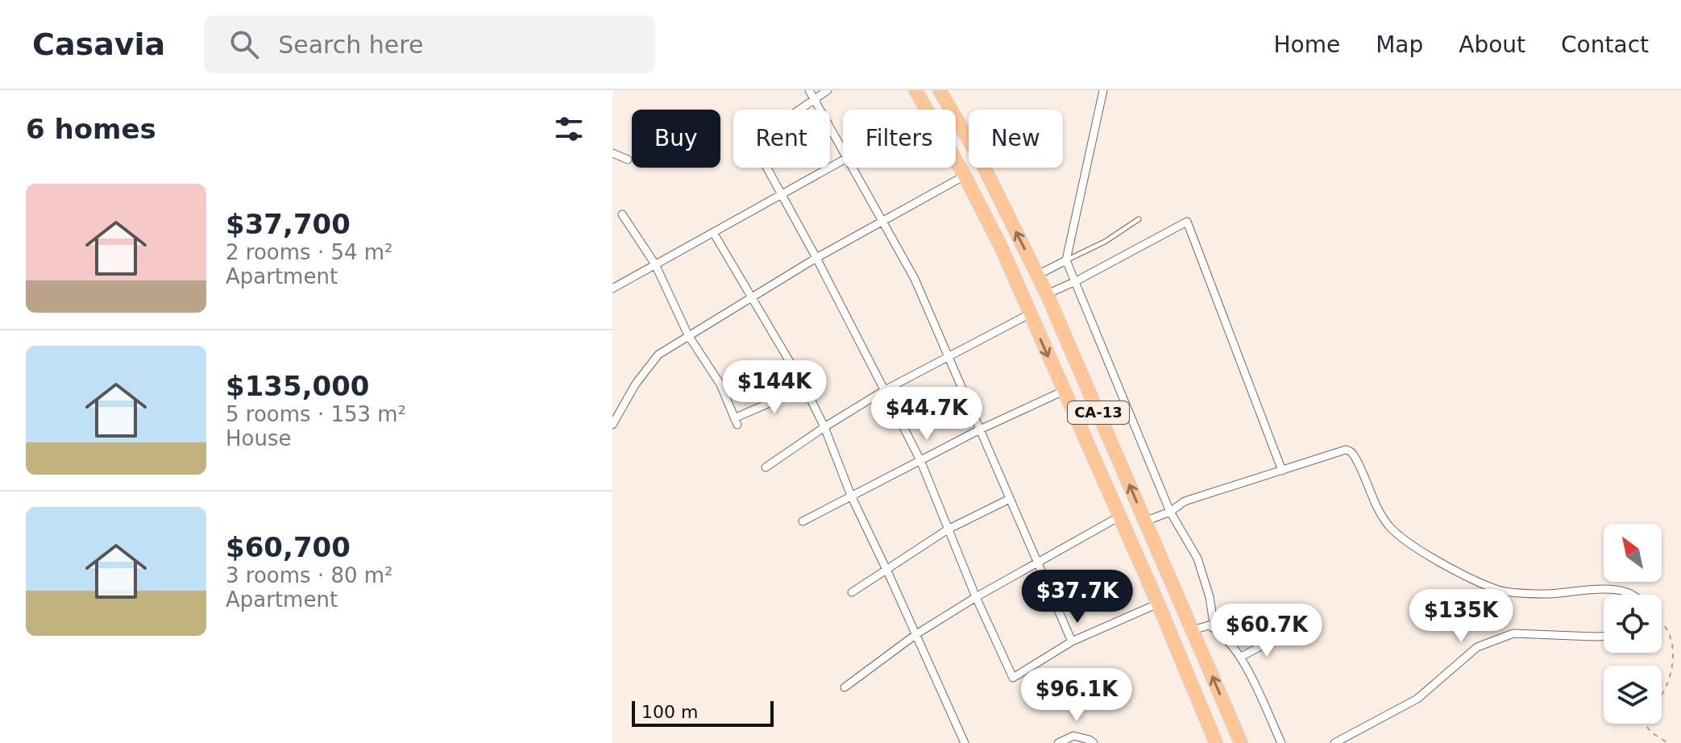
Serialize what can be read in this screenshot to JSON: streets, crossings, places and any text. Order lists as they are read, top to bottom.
{
  "streets": {
    "highway": ["CA-13"]
  },
  "scale_bar": "100 m",
  "north": "top left",
  "page": {
    "header": "Casavia",
    "search": "Search here",
    "nav": [
      "Home",
      "Map",
      "About",
      "Contact"
    ],
    "heading": "6 homes",
    "chip": [
      "Buy",
      "Rent",
      "Filters",
      "New"
    ],
    "list": [
      {
        "name": "$37,700",
        "note": "2 rooms · 54 m² · Apartment"
      },
      {
        "name": "$135,000",
        "note": "5 rooms · 153 m² · House"
      },
      {
        "name": "$60,700",
        "note": "3 rooms · 80 m² · Apartment"
      }
    ],
    "price": [
      "$144K",
      "$44.7K",
      "$37.7K",
      "$135K",
      "$60.7K",
      "$96.1K"
    ],
    "scale": "100 m"
  }
}
